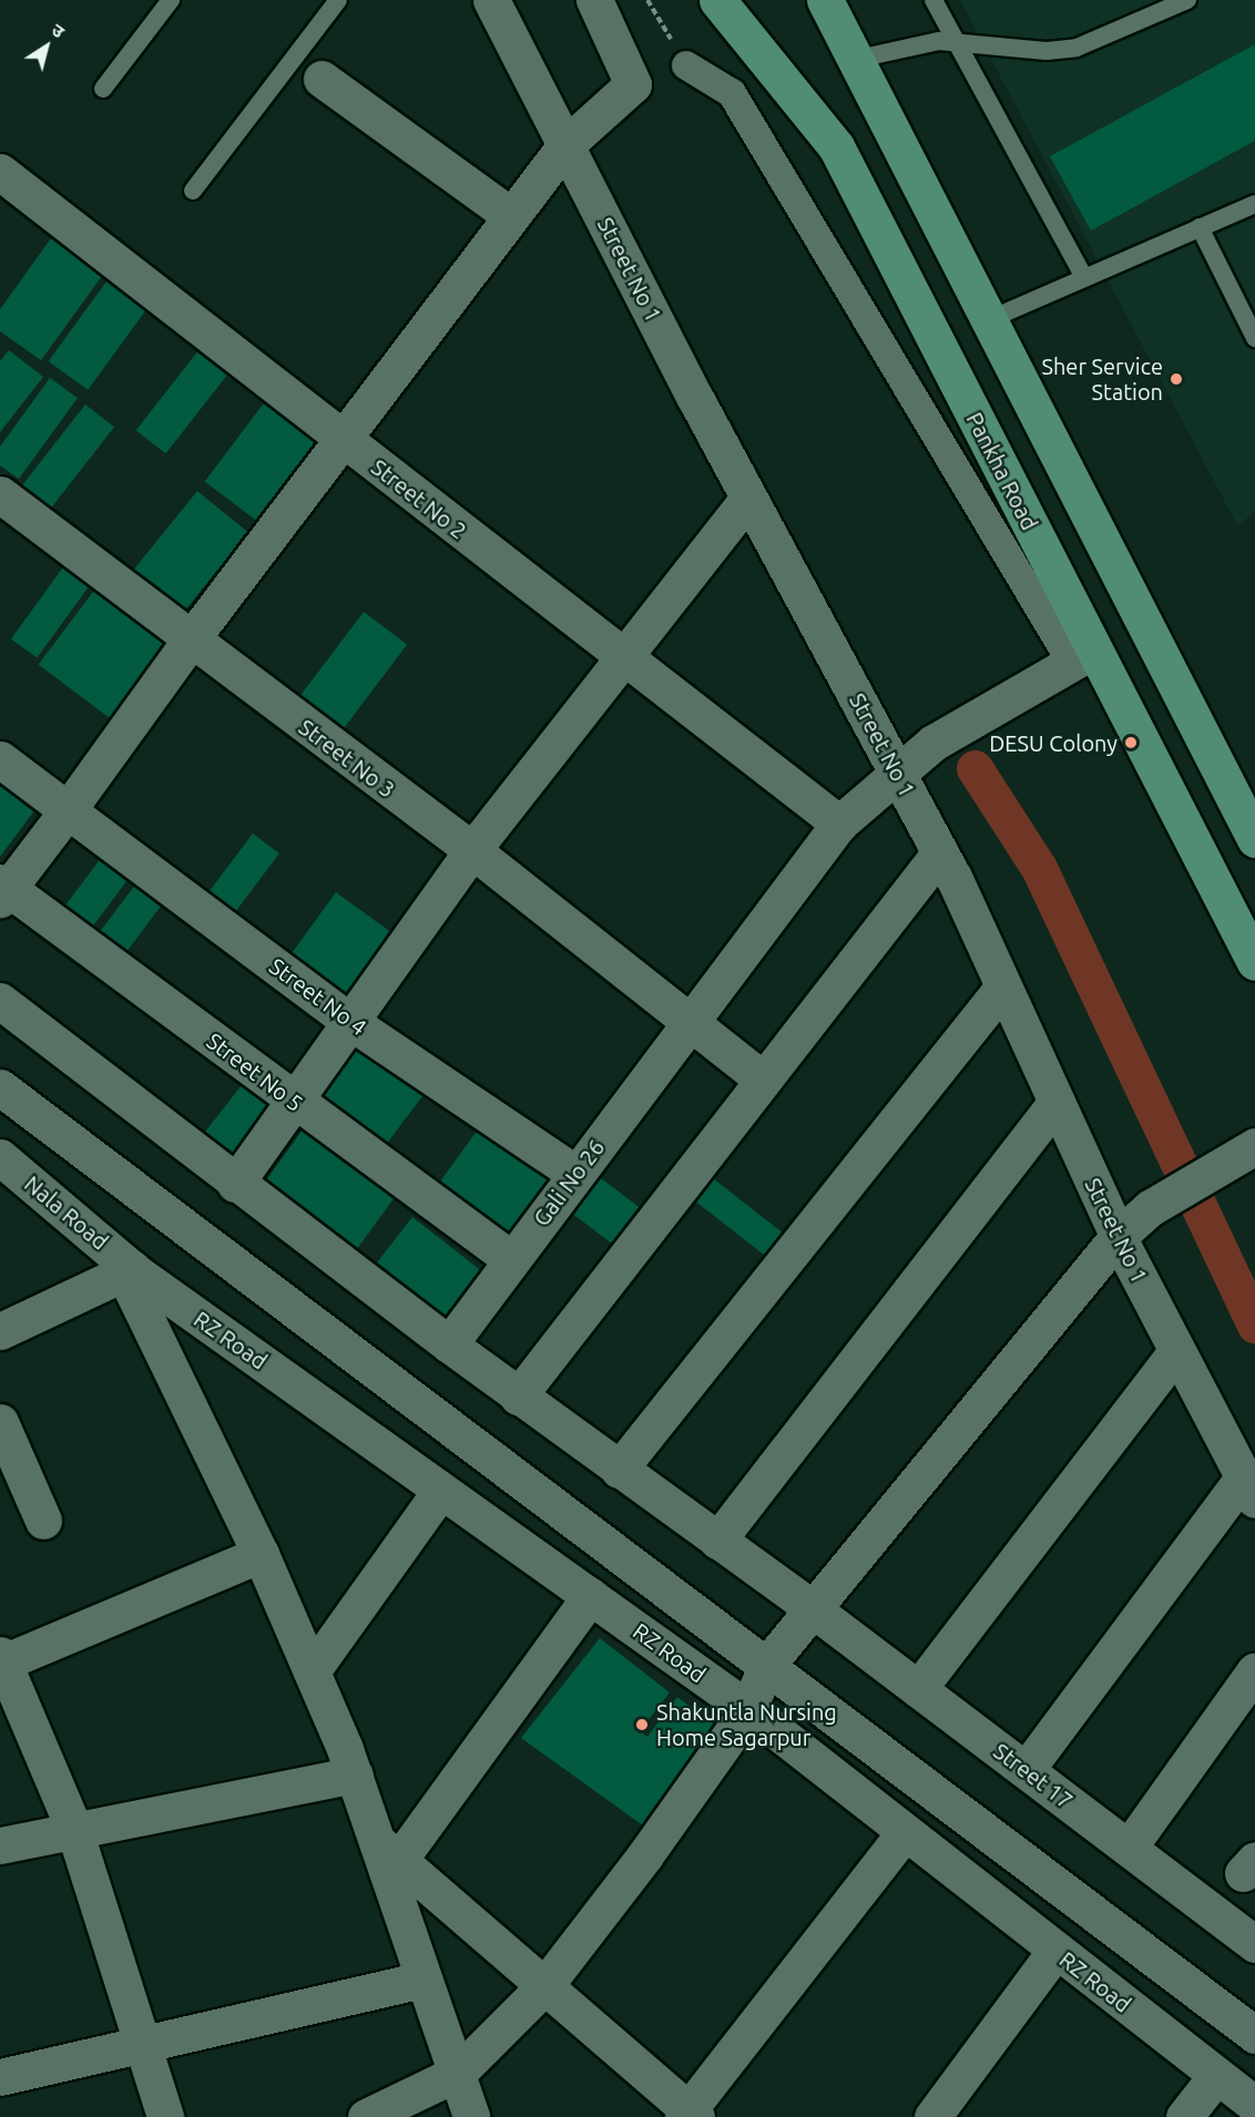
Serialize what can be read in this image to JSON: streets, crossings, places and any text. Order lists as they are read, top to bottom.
{
  "streets": {
    "main road": ["Pankha Road"],
    "street": [
      "Street No 1",
      "Street No 2",
      "Street No 3",
      "Street No 4",
      "Street No 5",
      "Gali No 26",
      "Nala Road",
      "RZ Road",
      "Street 17"
    ]
  },
  "crossings": [
    ["Street No 3", "Gali No 26"],
    ["Street No 4", "Gali No 26"],
    ["Street No 5", "Gali No 26"],
    ["Gali No 26", "Street 17"],
    ["Nala Road", "RZ Road"]
  ],
  "places": ["Sher Service Station", "DESU Colony", "Shakuntla Nursing Home Sagarpur"],
  "north": "top right"
}
